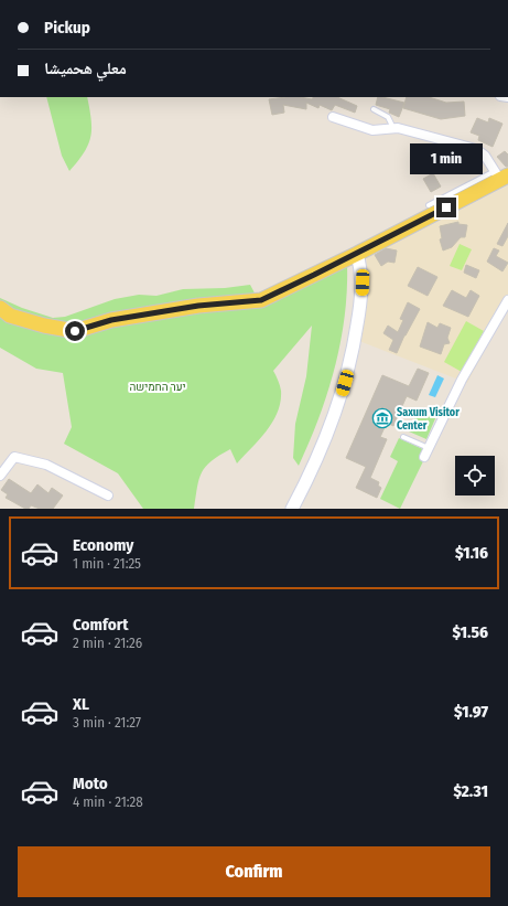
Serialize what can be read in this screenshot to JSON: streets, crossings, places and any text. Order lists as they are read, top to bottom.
{
  "parks": ["יער החמישה"],
  "places": {
    "museum": ["Saxum Visitor Center"]
  },
  "page": {
    "banner": ["Pickup", "معلي هحميشا"],
    "bubble": "1 min",
    "list": [
      {
        "name": "Economy",
        "note": "1 min · 21:25",
        "value": "$1.16"
      },
      {
        "name": "Comfort",
        "note": "2 min · 21:26",
        "value": "$1.56"
      },
      {
        "name": "XL",
        "note": "3 min · 21:27",
        "value": "$1.97"
      },
      {
        "name": "Moto",
        "note": "4 min · 21:28",
        "value": "$2.31"
      }
    ],
    "buttons": "Confirm"
  }
}
